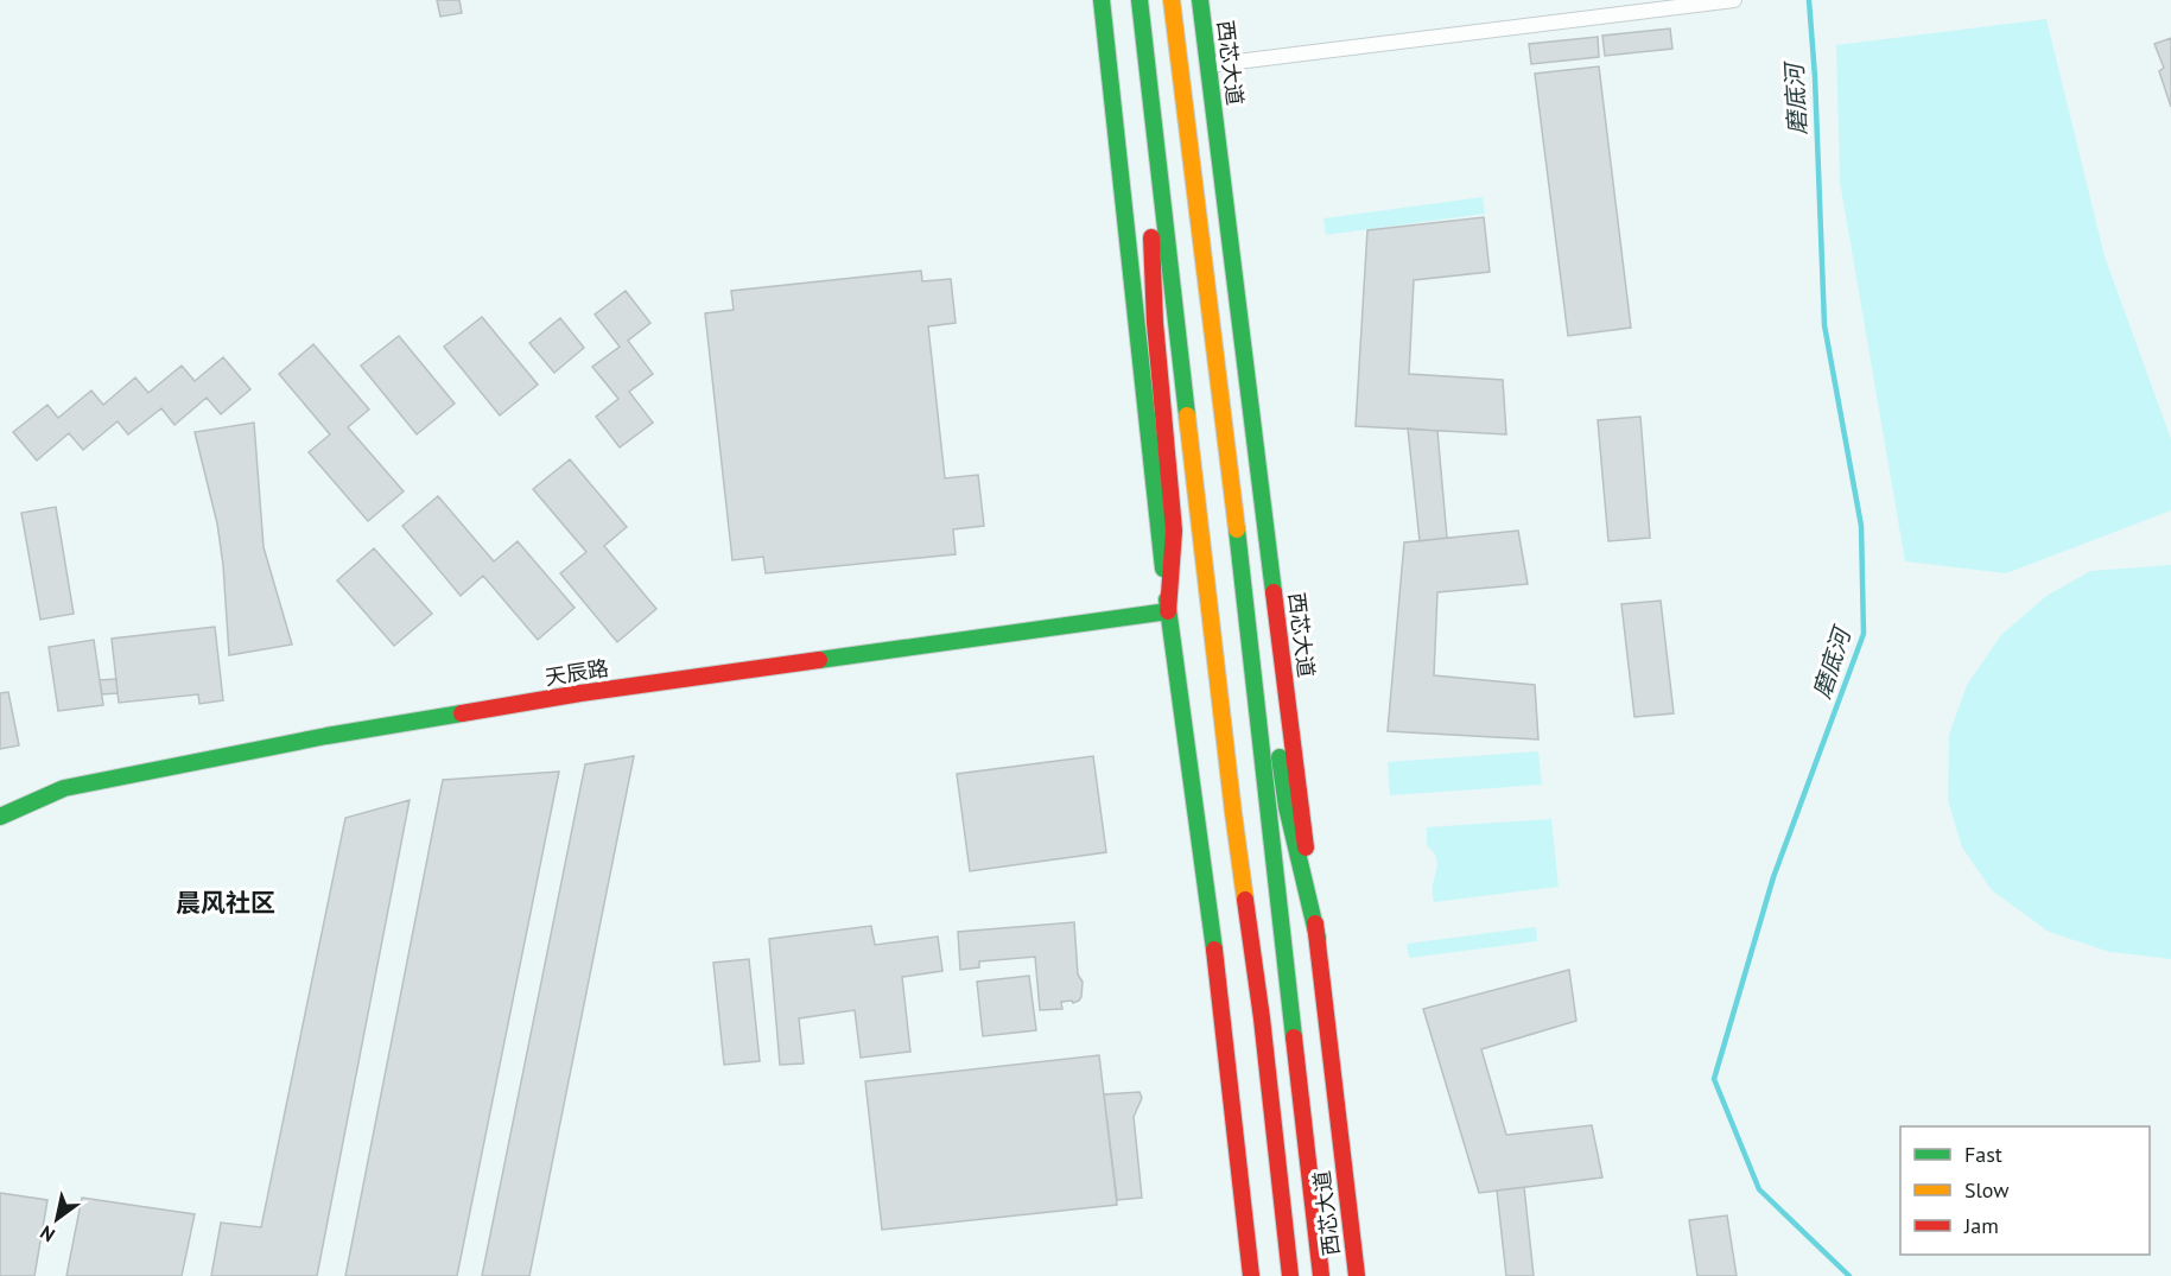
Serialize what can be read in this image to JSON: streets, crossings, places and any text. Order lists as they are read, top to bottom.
{
  "streets": {
    "main road": ["西芯大道", "天辰路"]
  },
  "districts": ["晨风社区"],
  "water": ["磨底河"],
  "legend": ["Fast", "Slow", "Jam"],
  "north": "bottom left"
}
